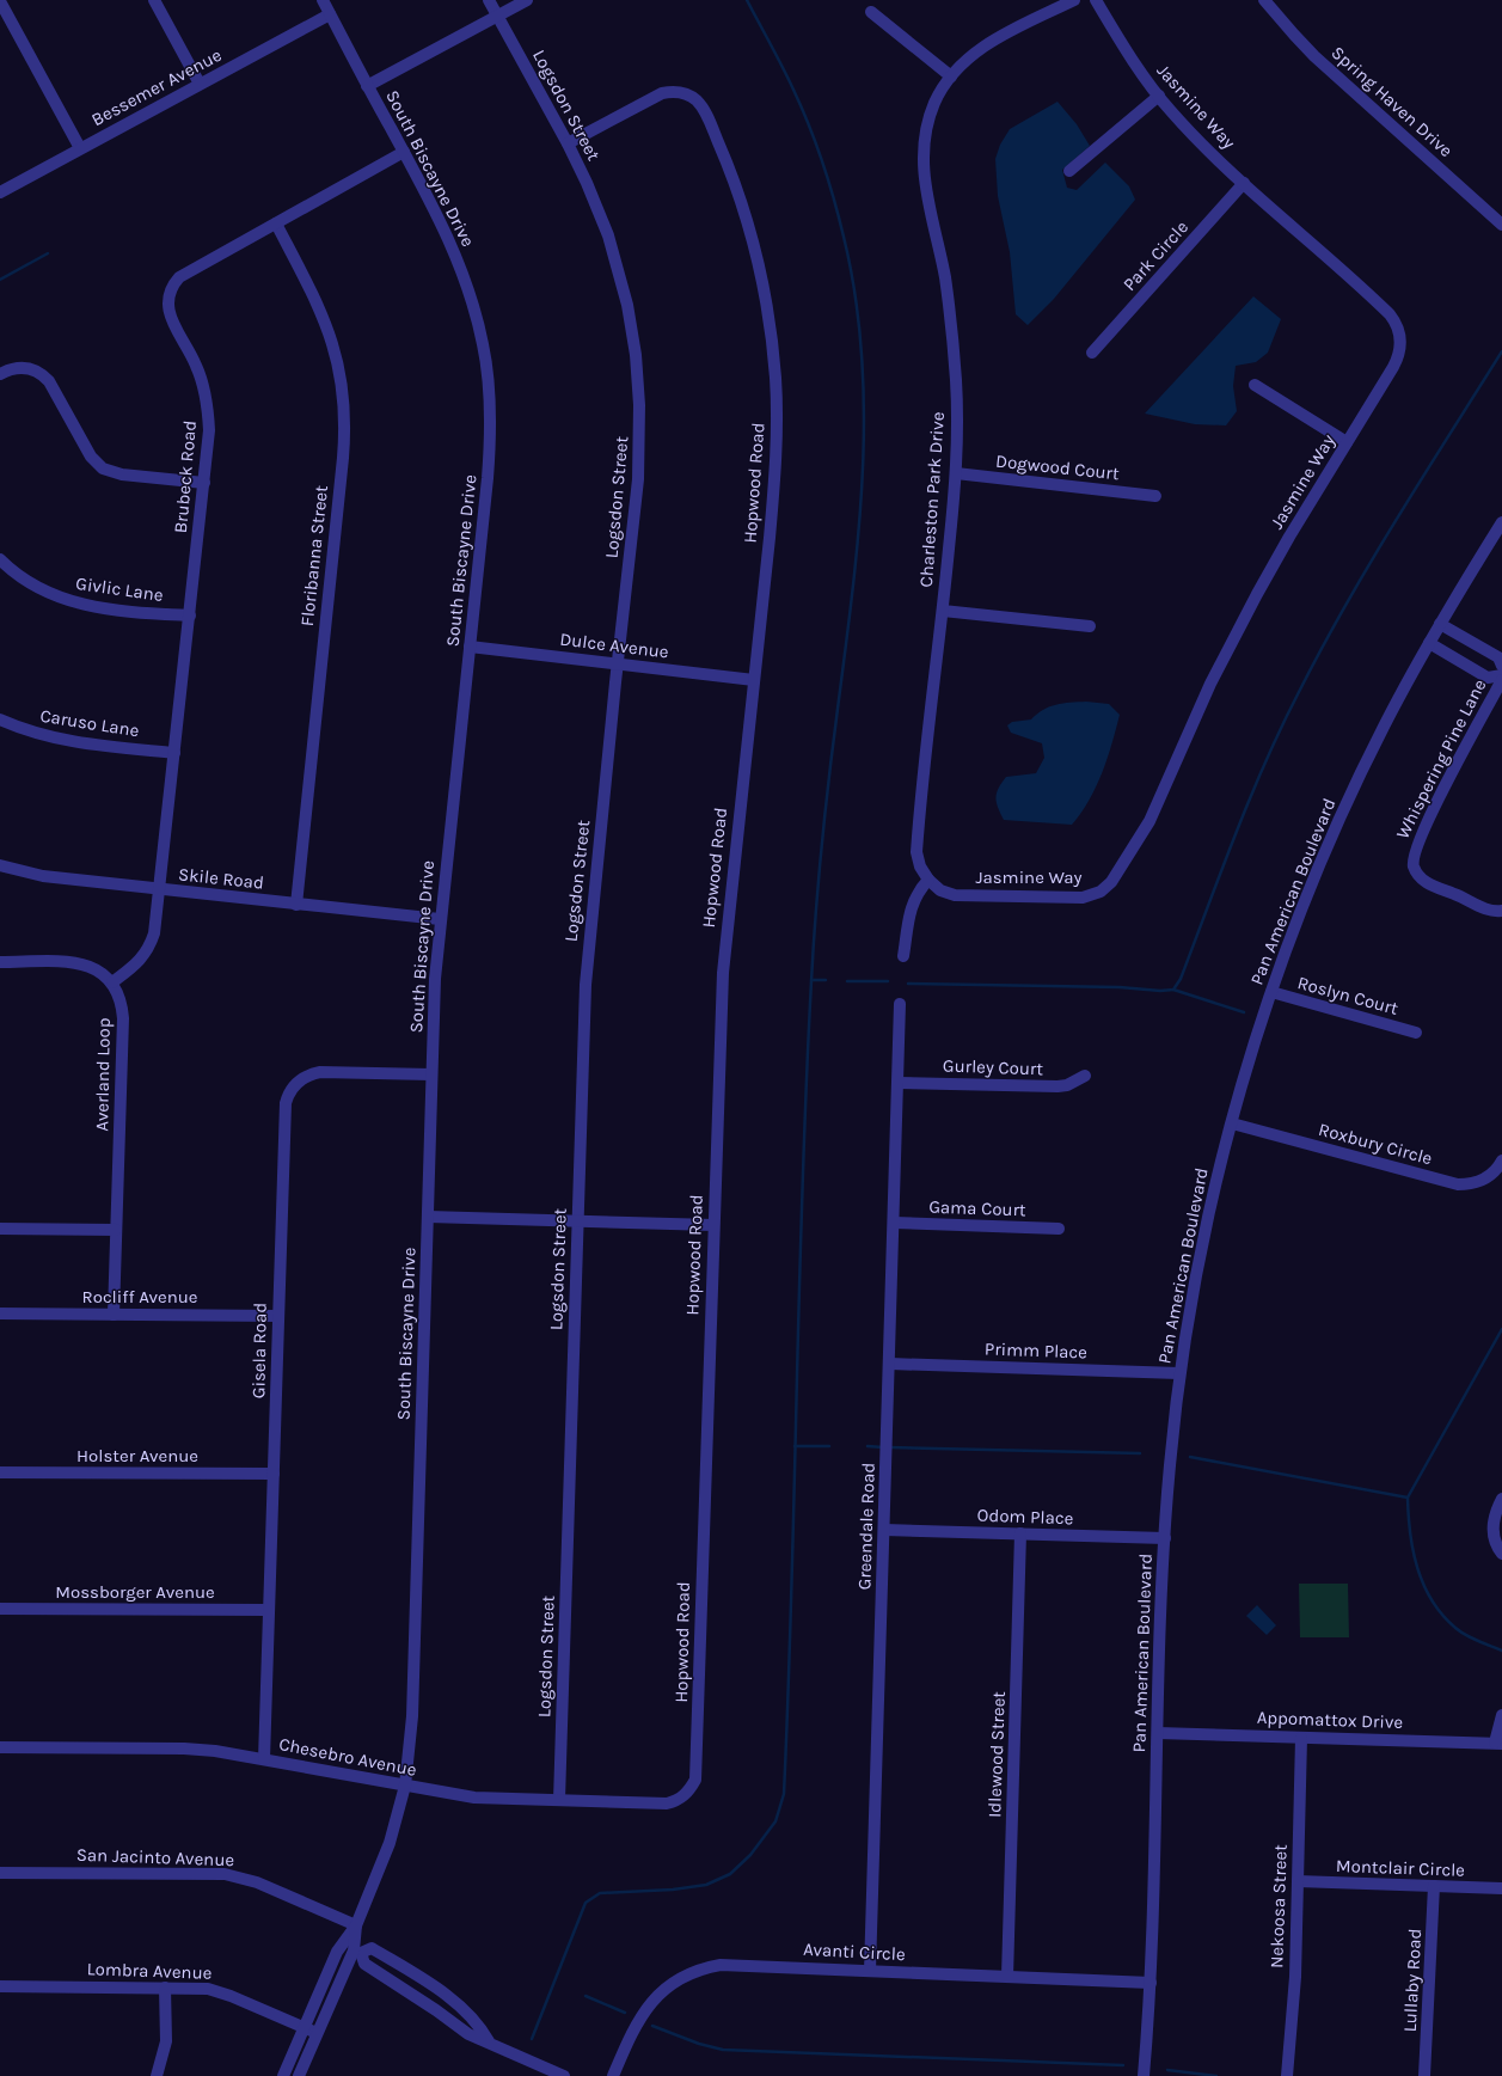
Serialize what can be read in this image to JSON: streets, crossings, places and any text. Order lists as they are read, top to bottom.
{
  "streets": {
    "street": [
      "Bessemer Avenue",
      "Spring Haven Drive",
      "Logsdon Street",
      "Jasmine Way",
      "South Biscayne Drive",
      "Park Circle",
      "Dogwood Court",
      "Brubeck Road",
      "Hopwood Road",
      "Charleston Park Drive",
      "Floribanna Street",
      "Givlic Lane",
      "Dulce Avenue",
      "Caruso Lane",
      "Whispering Pine Lane",
      "Skile Road",
      "Pan American Boulevard",
      "Roslyn Court",
      "Gurley Court",
      "Averland Loop",
      "Roxbury Circle",
      "Gama Court",
      "Rocliff Avenue",
      "Gisela Road",
      "Primm Place",
      "Holster Avenue",
      "Odom Place",
      "Greendale Road",
      "Mossborger Avenue",
      "Appomattox Drive",
      "Idlewood Street",
      "Chesebro Avenue",
      "San Jacinto Avenue",
      "Montclair Circle",
      "Nekoosa Street",
      "Avanti Circle",
      "Lombra Avenue",
      "Lullaby Road"
    ]
  },
  "crossings": [
    ["Bessemer Avenue", "South Biscayne Drive"],
    ["Logsdon Street", "Hopwood Road"],
    ["Logsdon Street", "Dulce Avenue"],
    ["Logsdon Street", "Chesebro Avenue"],
    ["Jasmine Way", "Park Circle"],
    ["Jasmine Way", "Charleston Park Drive"],
    ["South Biscayne Drive", "Brubeck Road"],
    ["South Biscayne Drive", "Dulce Avenue"],
    ["South Biscayne Drive", "Skile Road"],
    ["South Biscayne Drive", "Gisela Road"],
    ["South Biscayne Drive", "Chesebro Avenue"],
    ["South Biscayne Drive", "San Jacinto Avenue"],
    ["South Biscayne Drive", "Lombra Avenue"],
    ["Dogwood Court", "Charleston Park Drive"],
    ["Brubeck Road", "Floribanna Street"],
    ["Brubeck Road", "Givlic Lane"],
    ["Brubeck Road", "Caruso Lane"],
    ["Brubeck Road", "Skile Road"],
    ["Brubeck Road", "Averland Loop"],
    ["Hopwood Road", "Dulce Avenue"],
    ["Hopwood Road", "Chesebro Avenue"],
    ["Floribanna Street", "Skile Road"],
    ["Pan American Boulevard", "Roslyn Court"],
    ["Pan American Boulevard", "Roxbury Circle"],
    ["Pan American Boulevard", "Primm Place"],
    ["Pan American Boulevard", "Odom Place"],
    ["Pan American Boulevard", "Appomattox Drive"],
    ["Pan American Boulevard", "Avanti Circle"],
    ["Gurley Court", "Greendale Road"],
    ["Averland Loop", "Rocliff Avenue"],
    ["Gama Court", "Greendale Road"],
    ["Rocliff Avenue", "Gisela Road"],
    ["Gisela Road", "Holster Avenue"],
    ["Gisela Road", "Mossborger Avenue"],
    ["Gisela Road", "Chesebro Avenue"],
    ["Primm Place", "Greendale Road"],
    ["Odom Place", "Greendale Road"],
    ["Odom Place", "Idlewood Street"],
    ["Greendale Road", "Avanti Circle"],
    ["Appomattox Drive", "Nekoosa Street"],
    ["Idlewood Street", "Avanti Circle"],
    ["Montclair Circle", "Nekoosa Street"],
    ["Montclair Circle", "Lullaby Road"]
  ]
}
